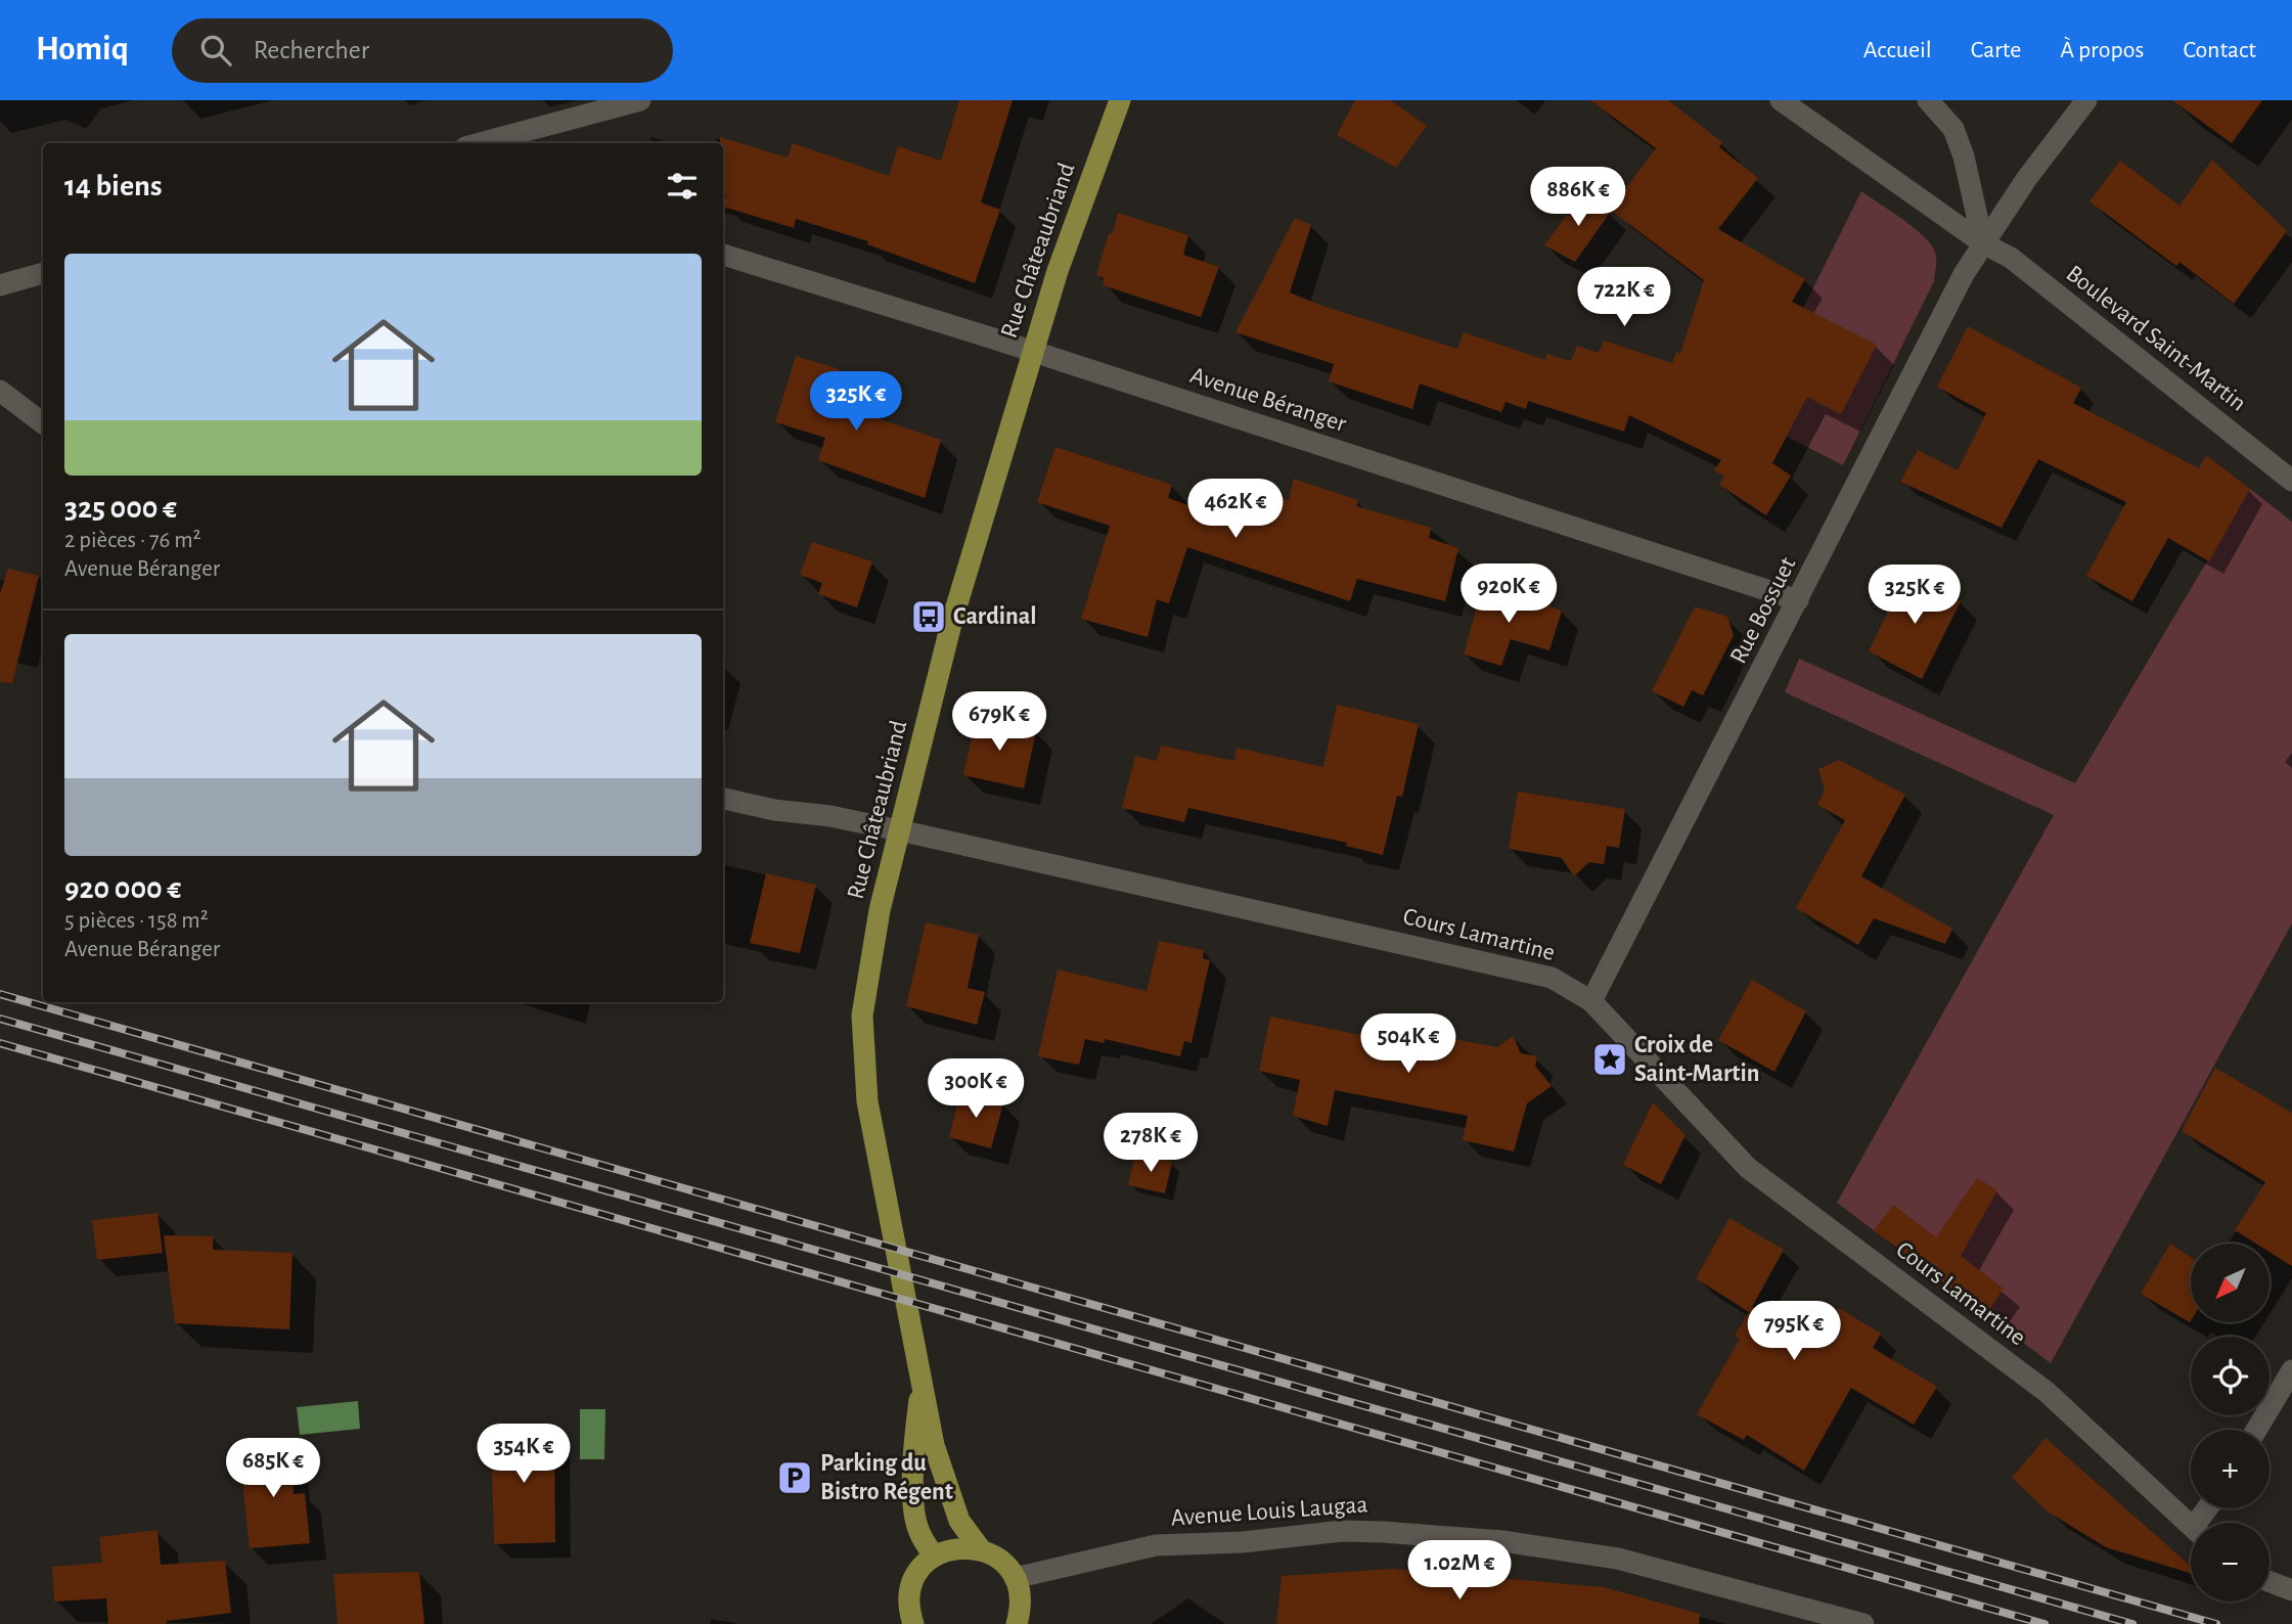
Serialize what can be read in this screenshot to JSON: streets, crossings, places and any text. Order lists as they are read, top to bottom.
{
  "streets": {
    "main road": ["Rue Châteaubriand"],
    "street": [
      "Boulevard Saint-Martin",
      "Avenue Béranger",
      "Rue Bossuet",
      "Cours Lamartine",
      "Avenue Louis Laugaa"
    ]
  },
  "crossings": [
    ["Rue Châteaubriand", "Avenue Béranger"],
    ["Rue Châteaubriand", "Cours Lamartine"],
    ["Rue Châteaubriand", "Avenue Louis Laugaa"],
    ["Boulevard Saint-Martin", "Rue Bossuet"],
    ["Avenue Béranger", "Rue Bossuet"],
    ["Rue Bossuet", "Cours Lamartine"]
  ],
  "places": {
    "bus stop": ["Cardinal"],
    "place": ["Croix de Saint-Martin"],
    "parking": ["Parking du Bistro Régent"]
  },
  "north": "bottom left",
  "page": {
    "header": "Homiq",
    "search": "Rechercher",
    "nav": [
      "Accueil",
      "Carte",
      "À propos",
      "Contact"
    ],
    "heading": "14 biens",
    "price": [
      "886K €",
      "722K €",
      "325K €",
      "462K €",
      "920K €",
      "325K €",
      "679K €",
      "504K €",
      "300K €",
      "278K €",
      "795K €",
      "354K €",
      "685K €",
      "1.02M €"
    ],
    "list": [
      {
        "name": "325 000 €",
        "note": "2 pièces · 76 m² · Avenue Béranger"
      },
      {
        "name": "920 000 €",
        "note": "5 pièces · 158 m² · Avenue Béranger"
      }
    ],
    "map_buttons": ["+", "−"]
  }
}
